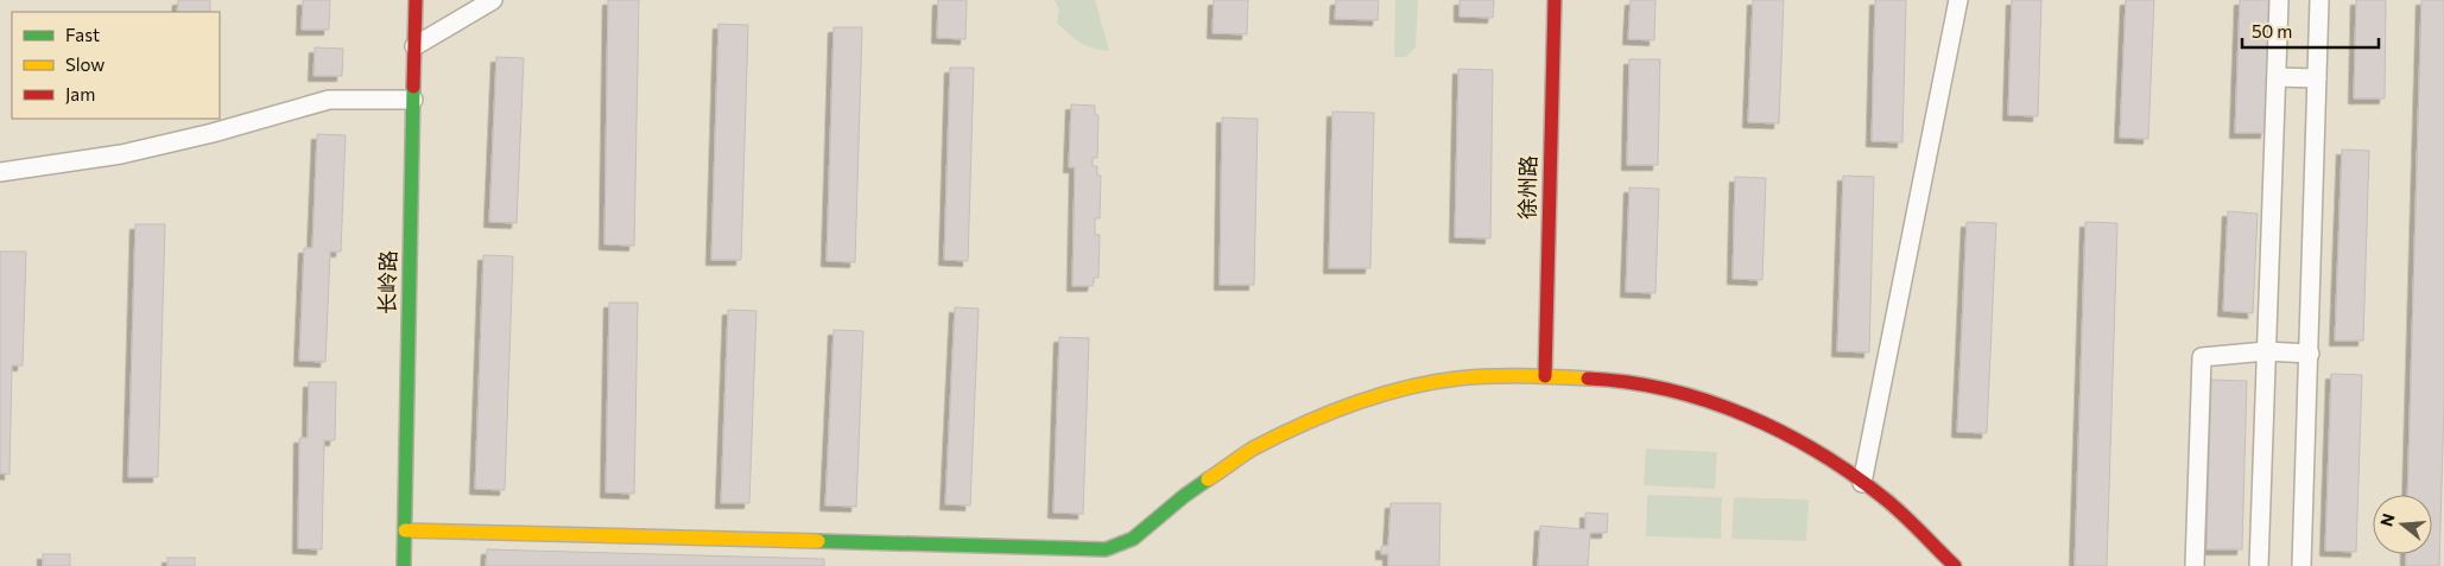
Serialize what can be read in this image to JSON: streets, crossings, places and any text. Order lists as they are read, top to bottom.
{
  "streets": {
    "street": ["徐州路", "长岭路"]
  },
  "legend": ["Fast", "Slow", "Jam"],
  "scale_bar": "50 m",
  "north": "left"
}
